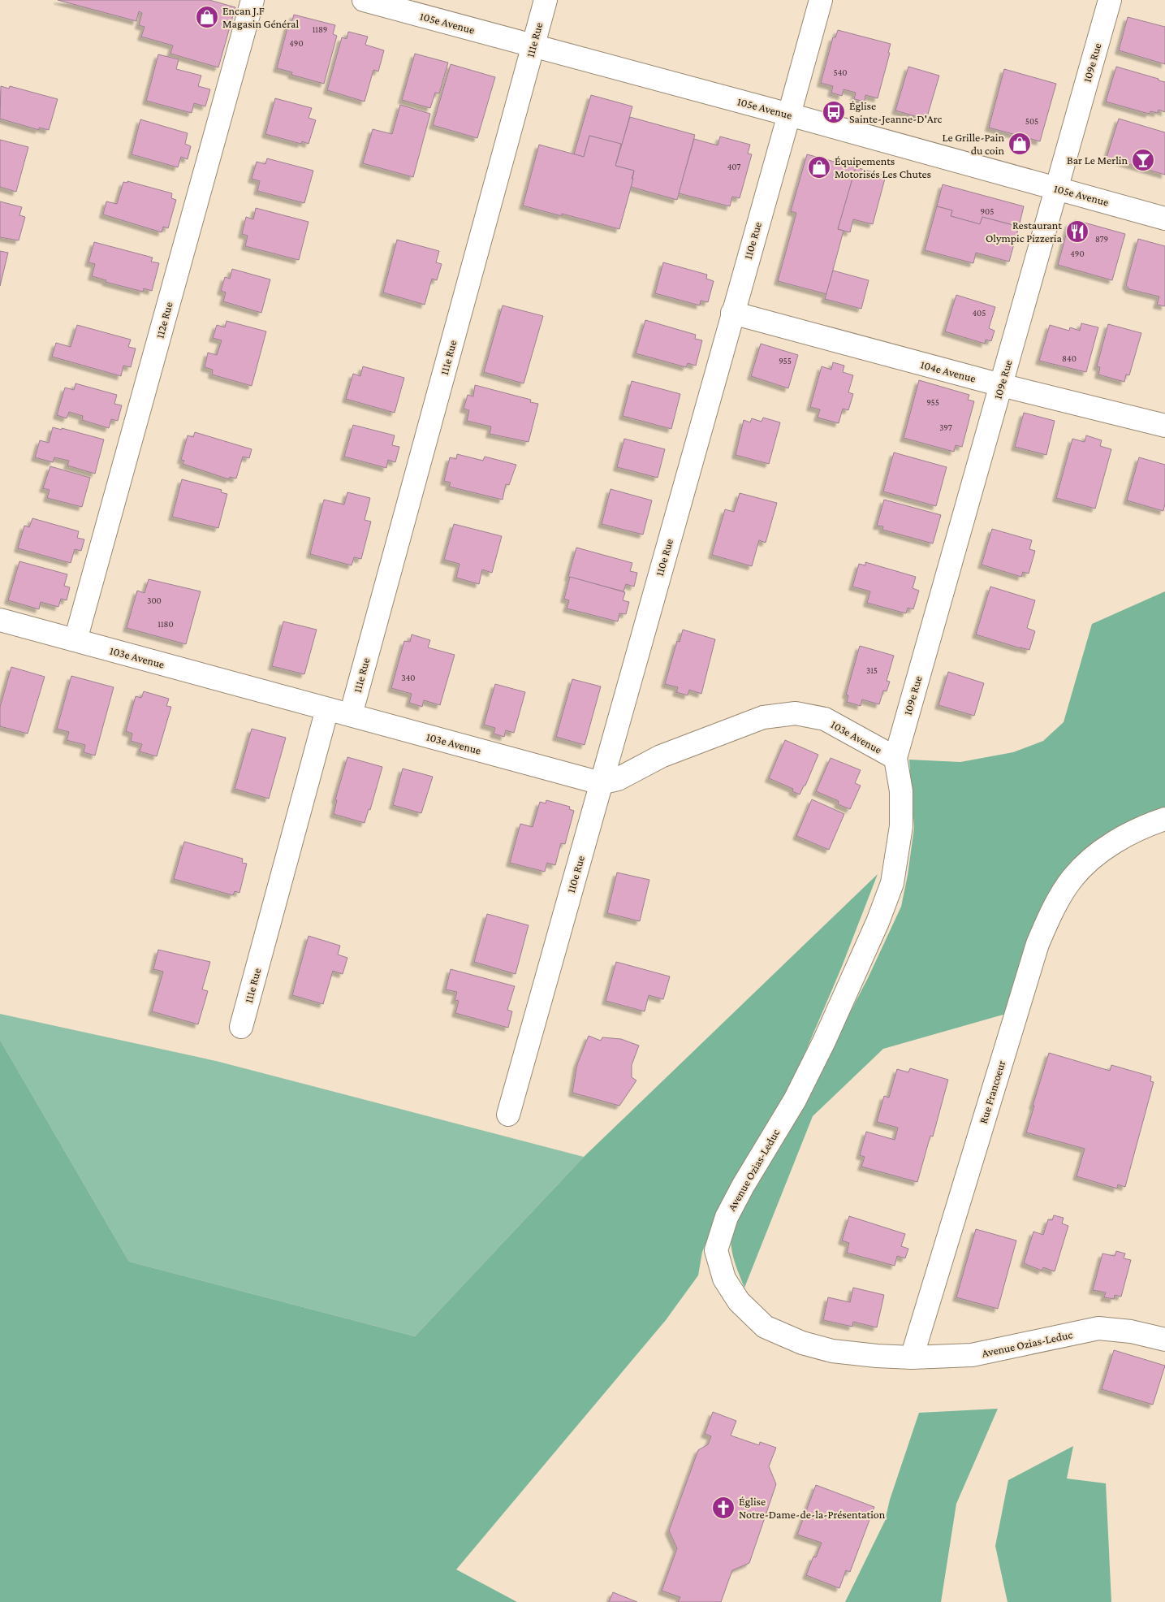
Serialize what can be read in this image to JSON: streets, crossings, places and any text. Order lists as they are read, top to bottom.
{
  "streets": {
    "street": [
      "105e Avenue",
      "111e Rue",
      "109e Rue",
      "110e Rue",
      "112e Rue",
      "104e Avenue",
      "103e Avenue",
      "Rue Francoeur",
      "Avenue Ozias-Leduc"
    ]
  },
  "crossings": [
    ["105e Avenue", "111e Rue"],
    ["105e Avenue", "109e Rue"],
    ["105e Avenue", "110e Rue"],
    ["111e Rue", "103e Avenue"],
    ["109e Rue", "104e Avenue"],
    ["109e Rue", "103e Avenue"],
    ["109e Rue", "Avenue Ozias-Leduc"],
    ["110e Rue", "104e Avenue"],
    ["110e Rue", "103e Avenue"],
    ["112e Rue", "103e Avenue"],
    ["103e Avenue", "Avenue Ozias-Leduc"],
    ["Rue Francoeur", "Avenue Ozias-Leduc"]
  ],
  "places": {
    "shop": ["Encan J.F Magasin Général", "Le Grille-Pain du coin", "Équipements Motorisés Les Chutes"],
    "bus stop": ["Église Sainte-Jeanne-D'Arc"],
    "bar": ["Bar Le Merlin"],
    "restaurant": ["Restaurant Olympic Pizzeria"],
    "church": ["Église Notre-Dame-de-la-Présentation"]
  },
  "house_numbers": [
    "1189",
    "490",
    "540",
    "505",
    "407",
    "905",
    "879",
    "490",
    "405",
    "840",
    "955",
    "955",
    "397",
    "300",
    "1180",
    "315",
    "340"
  ]
}
